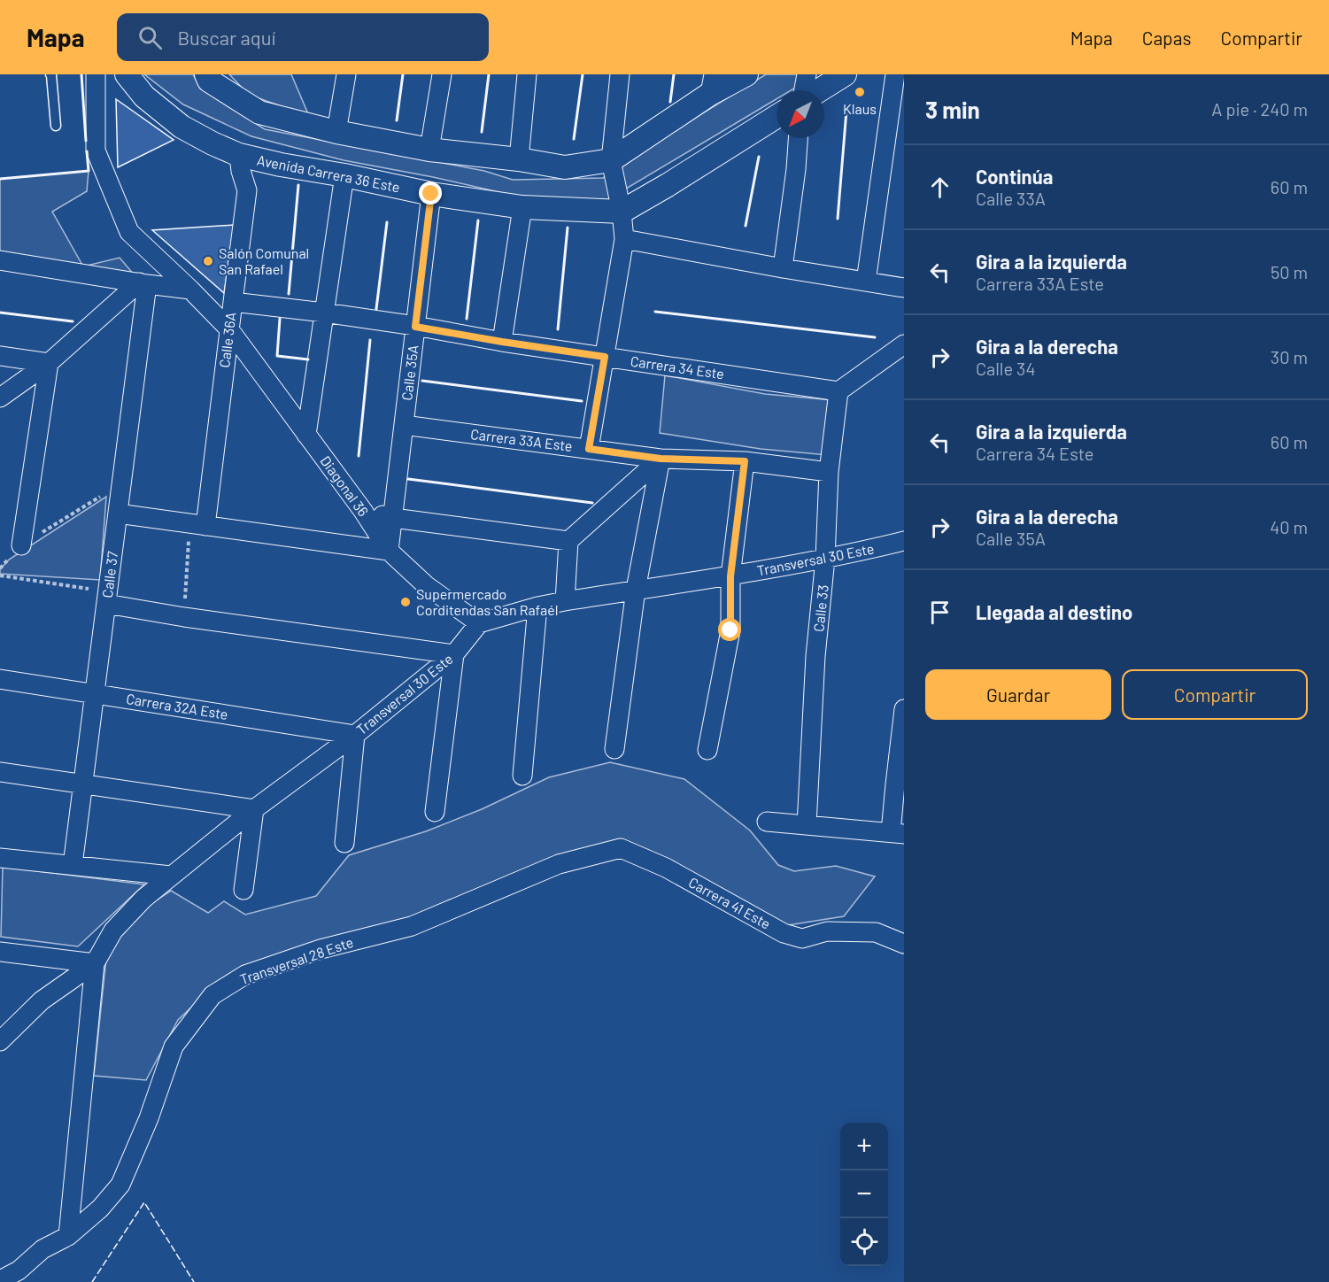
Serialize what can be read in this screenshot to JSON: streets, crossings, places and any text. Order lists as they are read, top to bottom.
{
  "streets": {
    "street": [
      "Avenida Carrera 36 Este",
      "Calle 36A",
      "Carrera 34 Este",
      "Calle 35A",
      "Carrera 33A Este",
      "Diagonal 36",
      "Transversal 30 Este",
      "Calle 37",
      "Calle 33",
      "Carrera 32A Este",
      "Carrera 41 Este",
      "Transversal 28 Este"
    ]
  },
  "crossings": [
    ["Avenida Carrera 36 Este", "Calle 36A"],
    ["Avenida Carrera 36 Este", "Calle 35A"],
    ["Calle 36A", "Carrera 34 Este"],
    ["Calle 36A", "Diagonal 36"],
    ["Carrera 34 Este", "Calle 35A"],
    ["Carrera 34 Este", "Calle 33"],
    ["Calle 35A", "Carrera 33A Este"],
    ["Calle 35A", "Diagonal 36"],
    ["Carrera 33A Este", "Calle 33"],
    ["Diagonal 36", "Transversal 30 Este"],
    ["Transversal 30 Este", "Calle 33"],
    ["Transversal 30 Este", "Carrera 32A Este"],
    ["Calle 37", "Carrera 32A Este"],
    ["Carrera 41 Este", "Transversal 28 Este"]
  ],
  "places": ["Klaus", "Salón Comunal San Rafael", "Supermercado Corditendas San Rafaél"],
  "north": "bottom left",
  "page": {
    "header": "Mapa",
    "search": "Buscar aquí",
    "nav": ["Mapa", "Capas", "Compartir"],
    "heading": ["3 min", "A pie · 240 m"],
    "list": [
      ["Continúa", "Calle 33A", "60 m"],
      ["Gira a la izquierda", "Carrera 33A Este", "50 m"],
      ["Gira a la derecha", "Calle 34", "30 m"],
      ["Gira a la izquierda", "Carrera 34 Este", "60 m"],
      ["Gira a la derecha", "Calle 35A", "40 m"],
      "Llegada al destino"
    ],
    "buttons": ["Guardar", "Compartir"],
    "map_buttons": ["+", "−"]
  }
}
